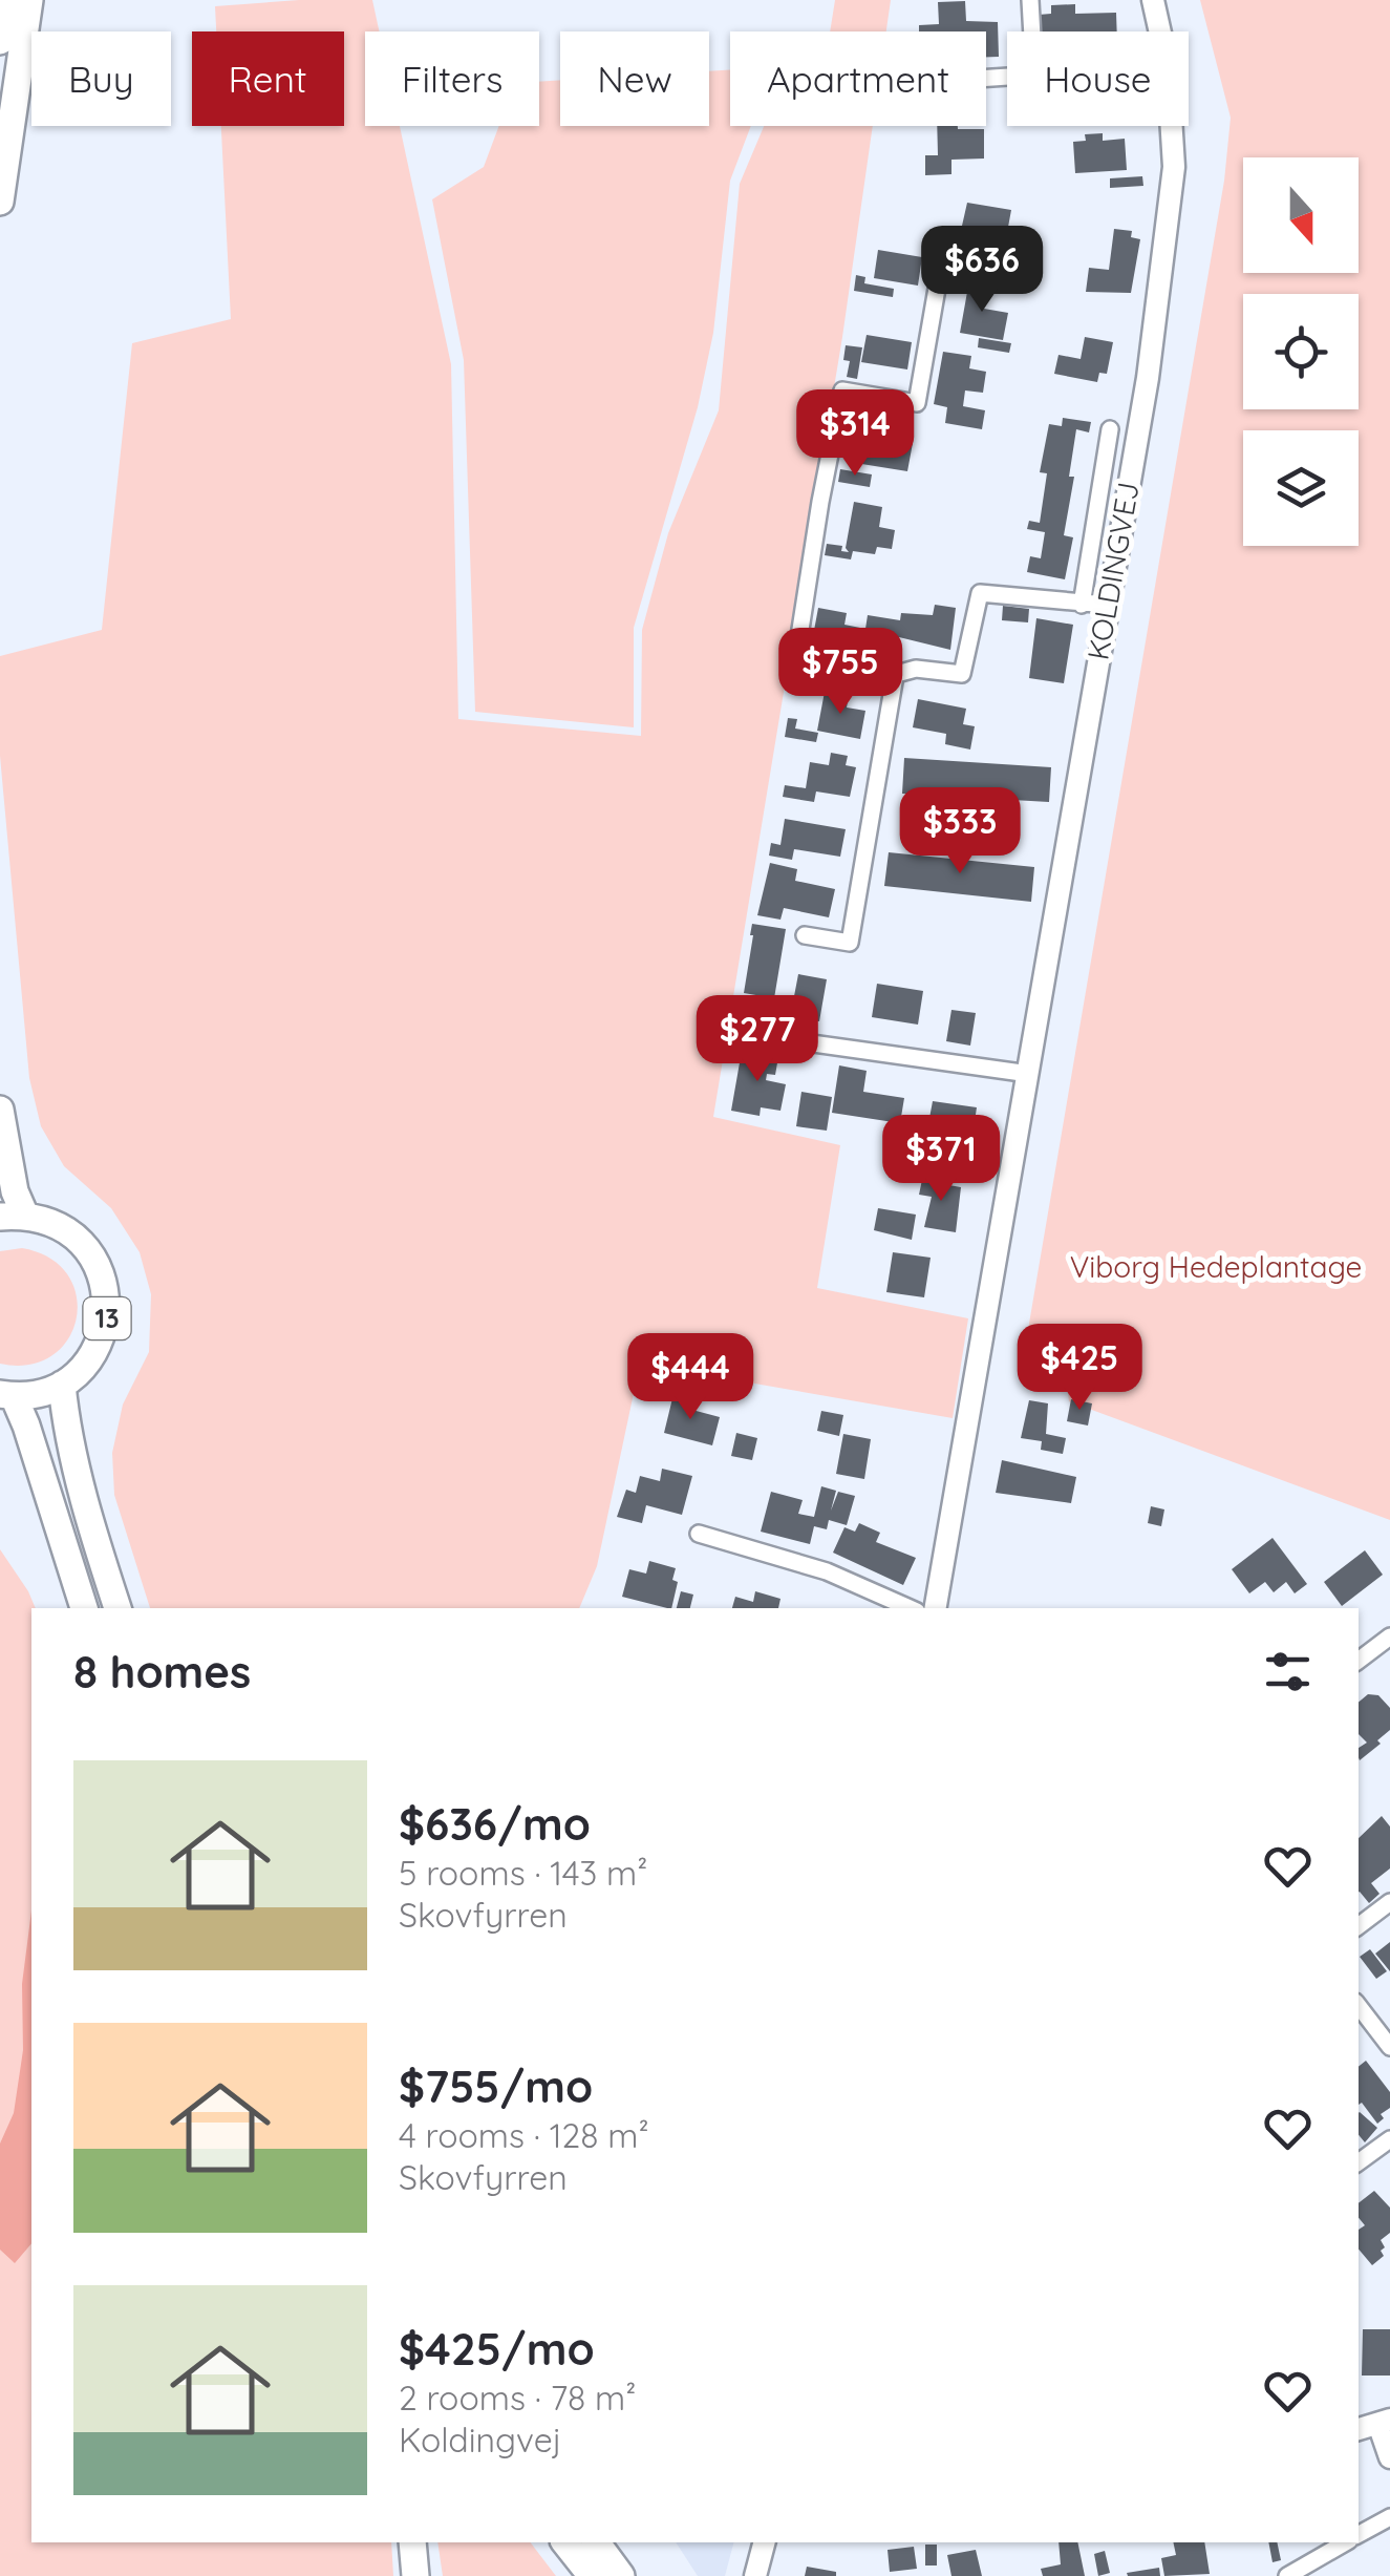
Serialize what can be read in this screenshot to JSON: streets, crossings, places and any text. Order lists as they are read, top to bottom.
{
  "streets": {
    "main road": ["13"],
    "street": ["KOLDINGVEJ"]
  },
  "parks": ["Viborg Hedeplantage"],
  "north": "bottom",
  "page": {
    "chip": [
      "Buy",
      "Rent",
      "Filters",
      "New",
      "Apartment",
      "House"
    ],
    "price": [
      "$636",
      "$314",
      "$755",
      "$333",
      "$277",
      "$371",
      "$425",
      "$444"
    ],
    "heading": "8 homes",
    "list": [
      {
        "name": "$636/mo",
        "note": "5 rooms · 143 m² · Skovfyrren"
      },
      {
        "name": "$755/mo",
        "note": "4 rooms · 128 m² · Skovfyrren"
      },
      {
        "name": "$425/mo",
        "note": "2 rooms · 78 m² · Koldingvej"
      }
    ]
  }
}
